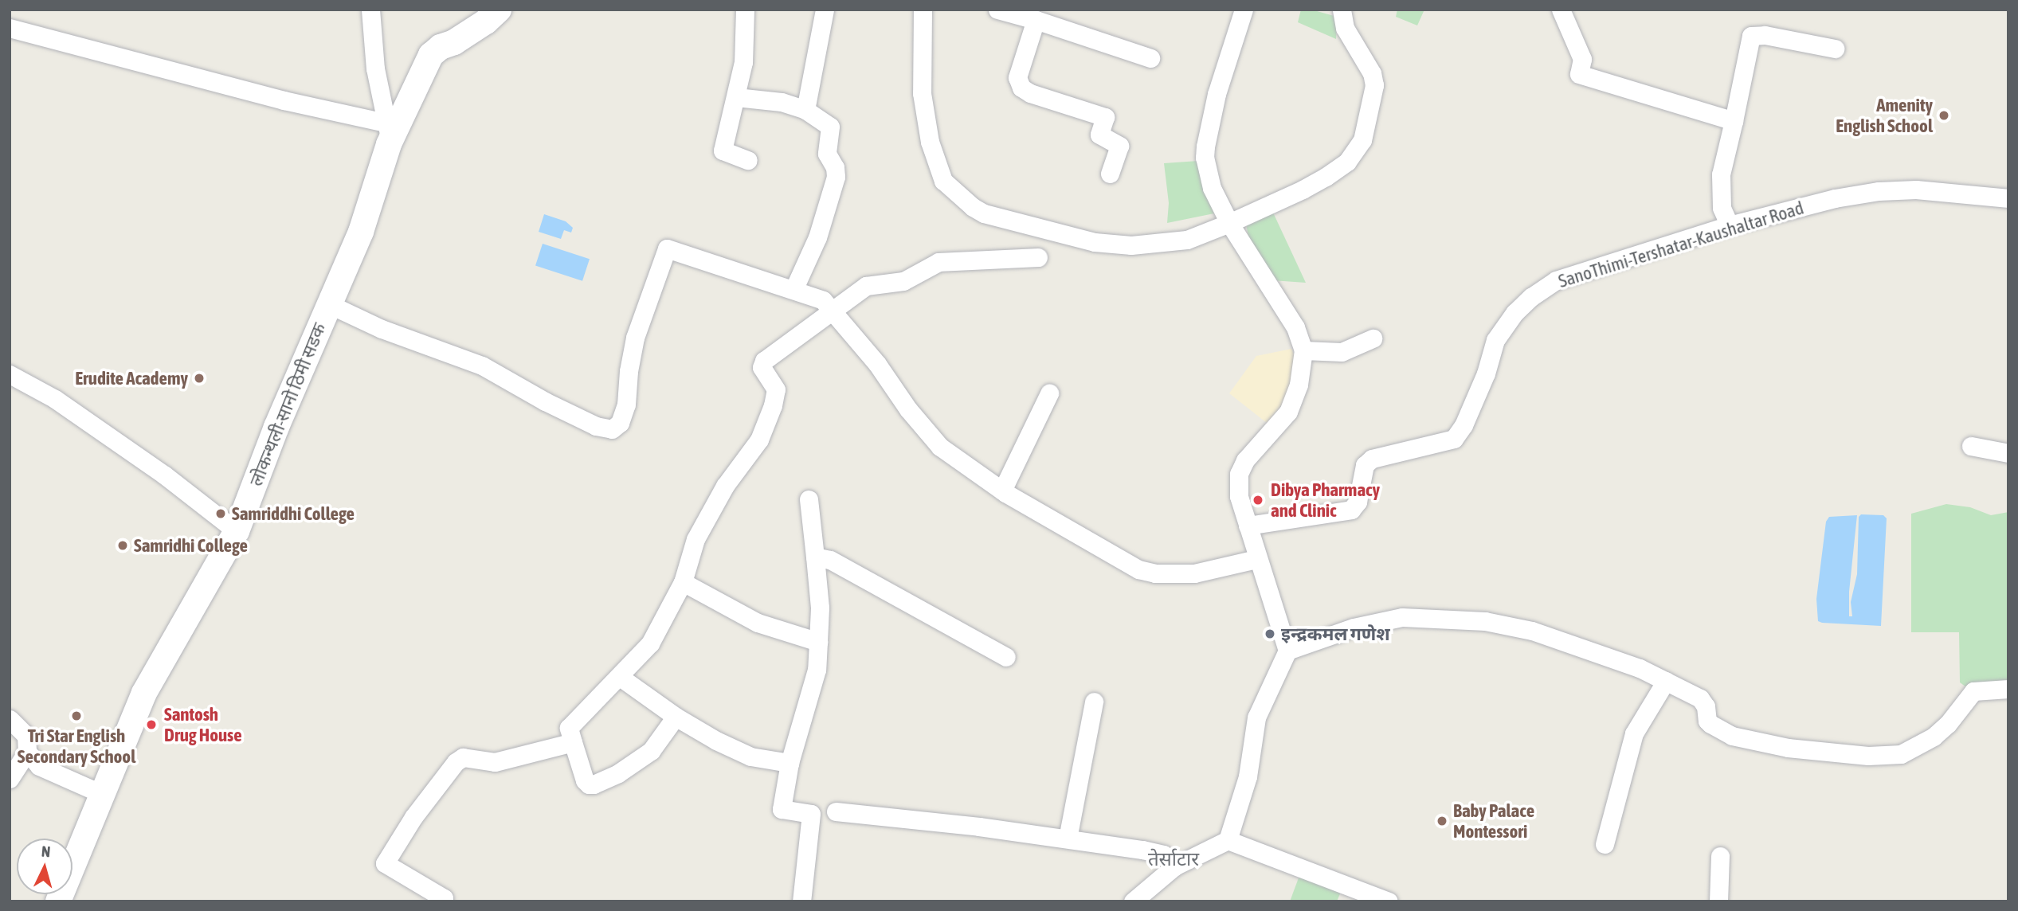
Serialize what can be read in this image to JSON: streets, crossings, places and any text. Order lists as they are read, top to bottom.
{
  "streets": {
    "main road": ["लोकन्थली-सानो ठिमी सडक"],
    "street": ["SanoThimi-Tershatar-Kaushaltar Road"]
  },
  "districts": ["तेर्साटार"],
  "places": [
    "Amenity English School",
    "Erudite Academy",
    "Dibya Pharmacy and Clinic",
    "Samriddhi College",
    "Samridhi College",
    "इन्द्रकमल गणेश",
    "Tri Star English Secondary School",
    "Santosh Drug House",
    "Baby Palace Montessori"
  ],
  "north": "top"
}
